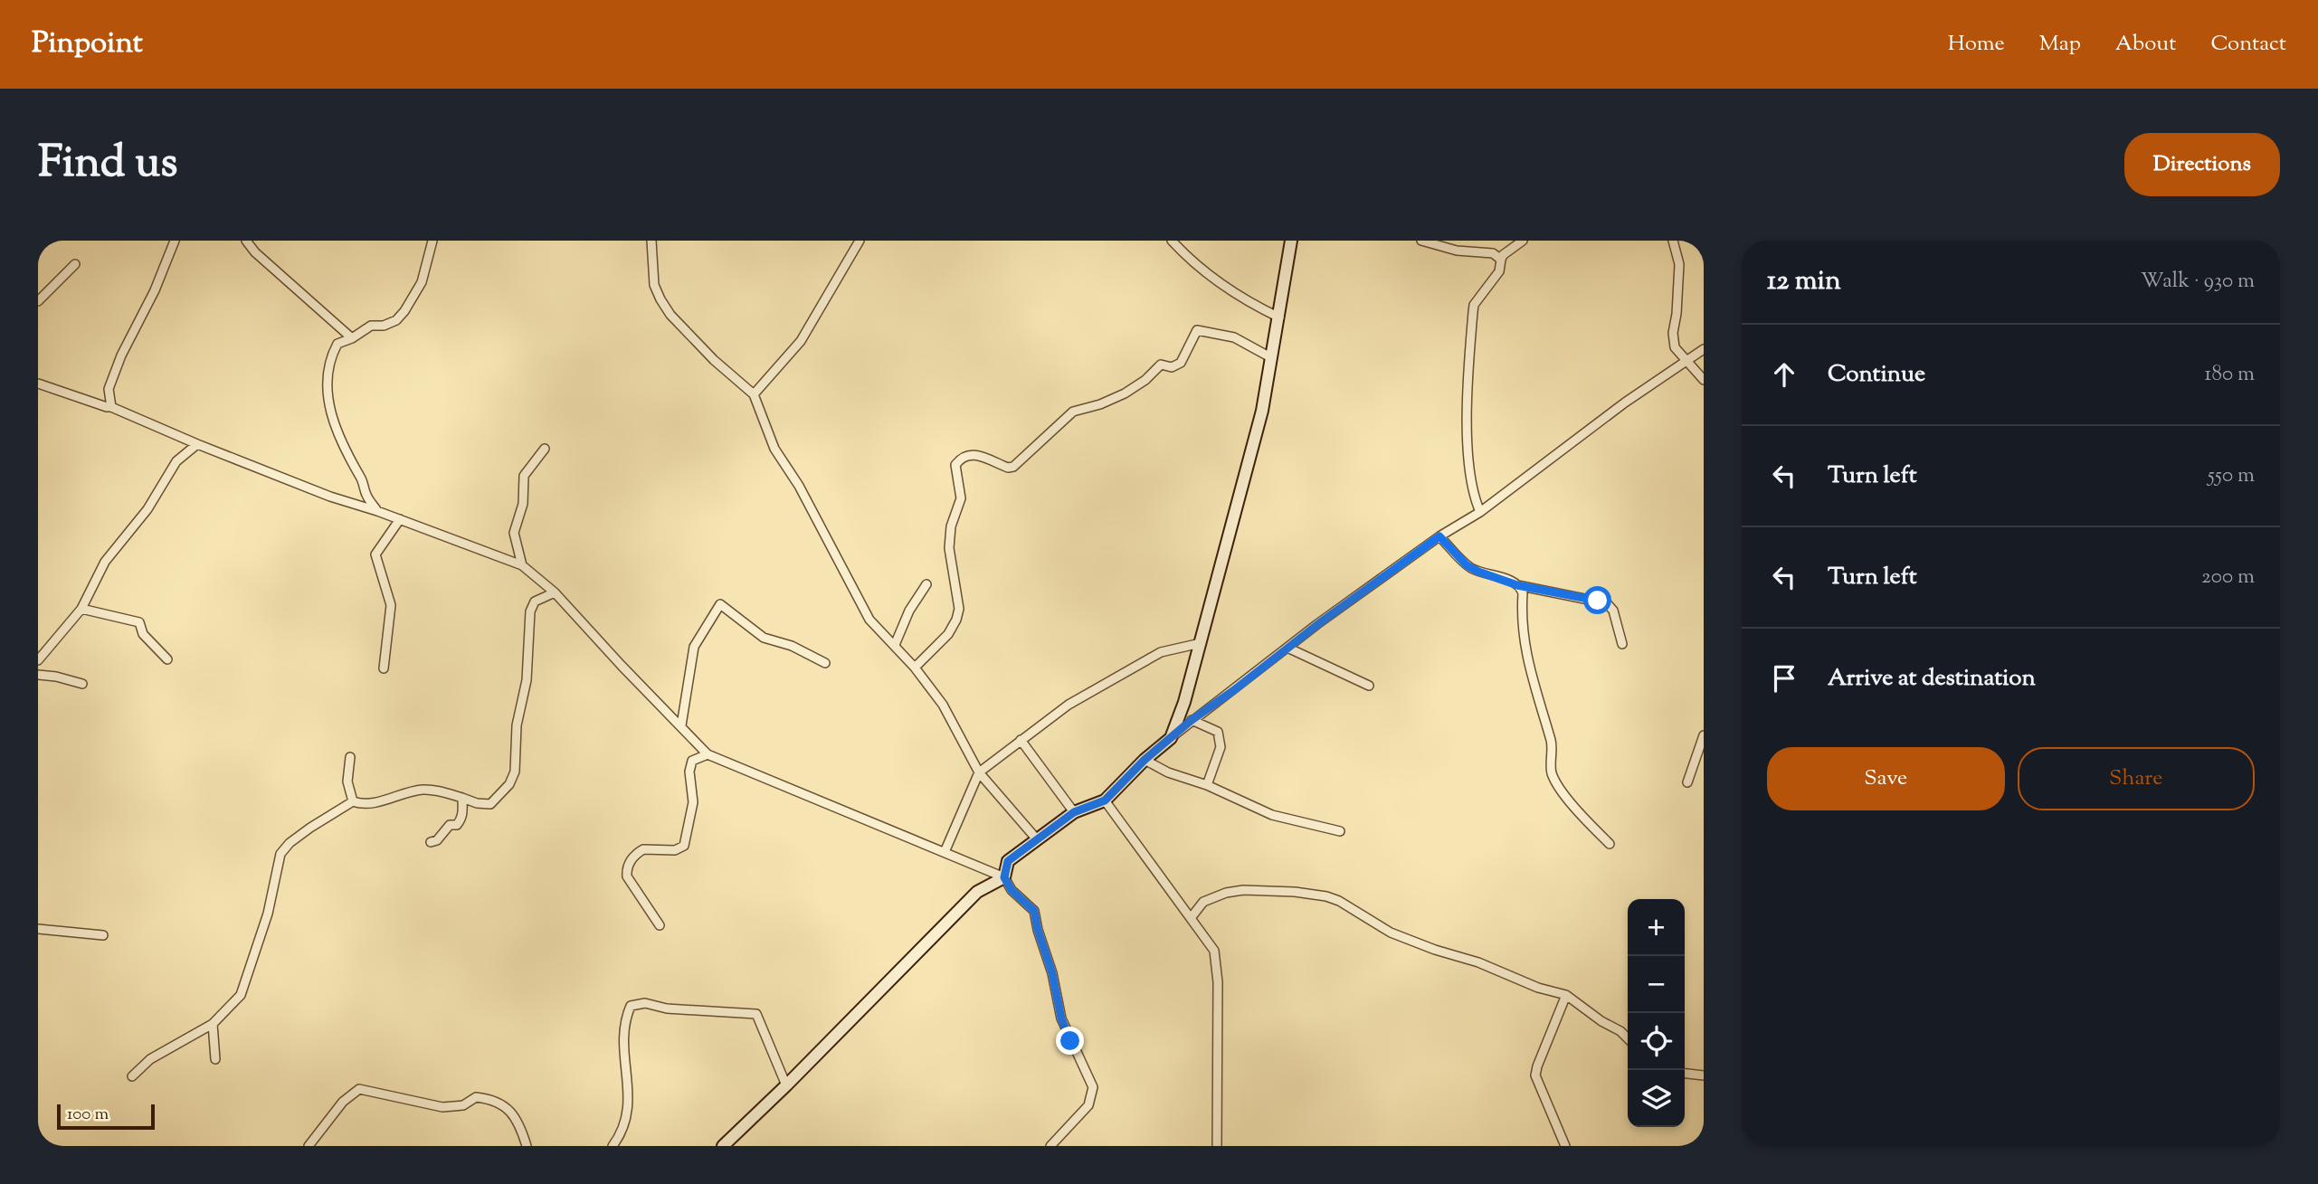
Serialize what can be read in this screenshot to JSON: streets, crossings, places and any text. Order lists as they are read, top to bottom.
{
  "scale_bar": "100 m",
  "page": {
    "header": "Pinpoint",
    "nav": [
      "Home",
      "Map",
      "About",
      "Contact"
    ],
    "title": "Find us",
    "buttons": [
      "Directions",
      ["Save", "Share"]
    ],
    "heading": ["12 min", "Walk · 930 m"],
    "list": [
      ["Continue", "180 m"],
      ["Turn left", "550 m"],
      ["Turn left", "200 m"],
      "Arrive at destination"
    ],
    "map_buttons": ["+", "−"],
    "scale": "100 m"
  }
}
